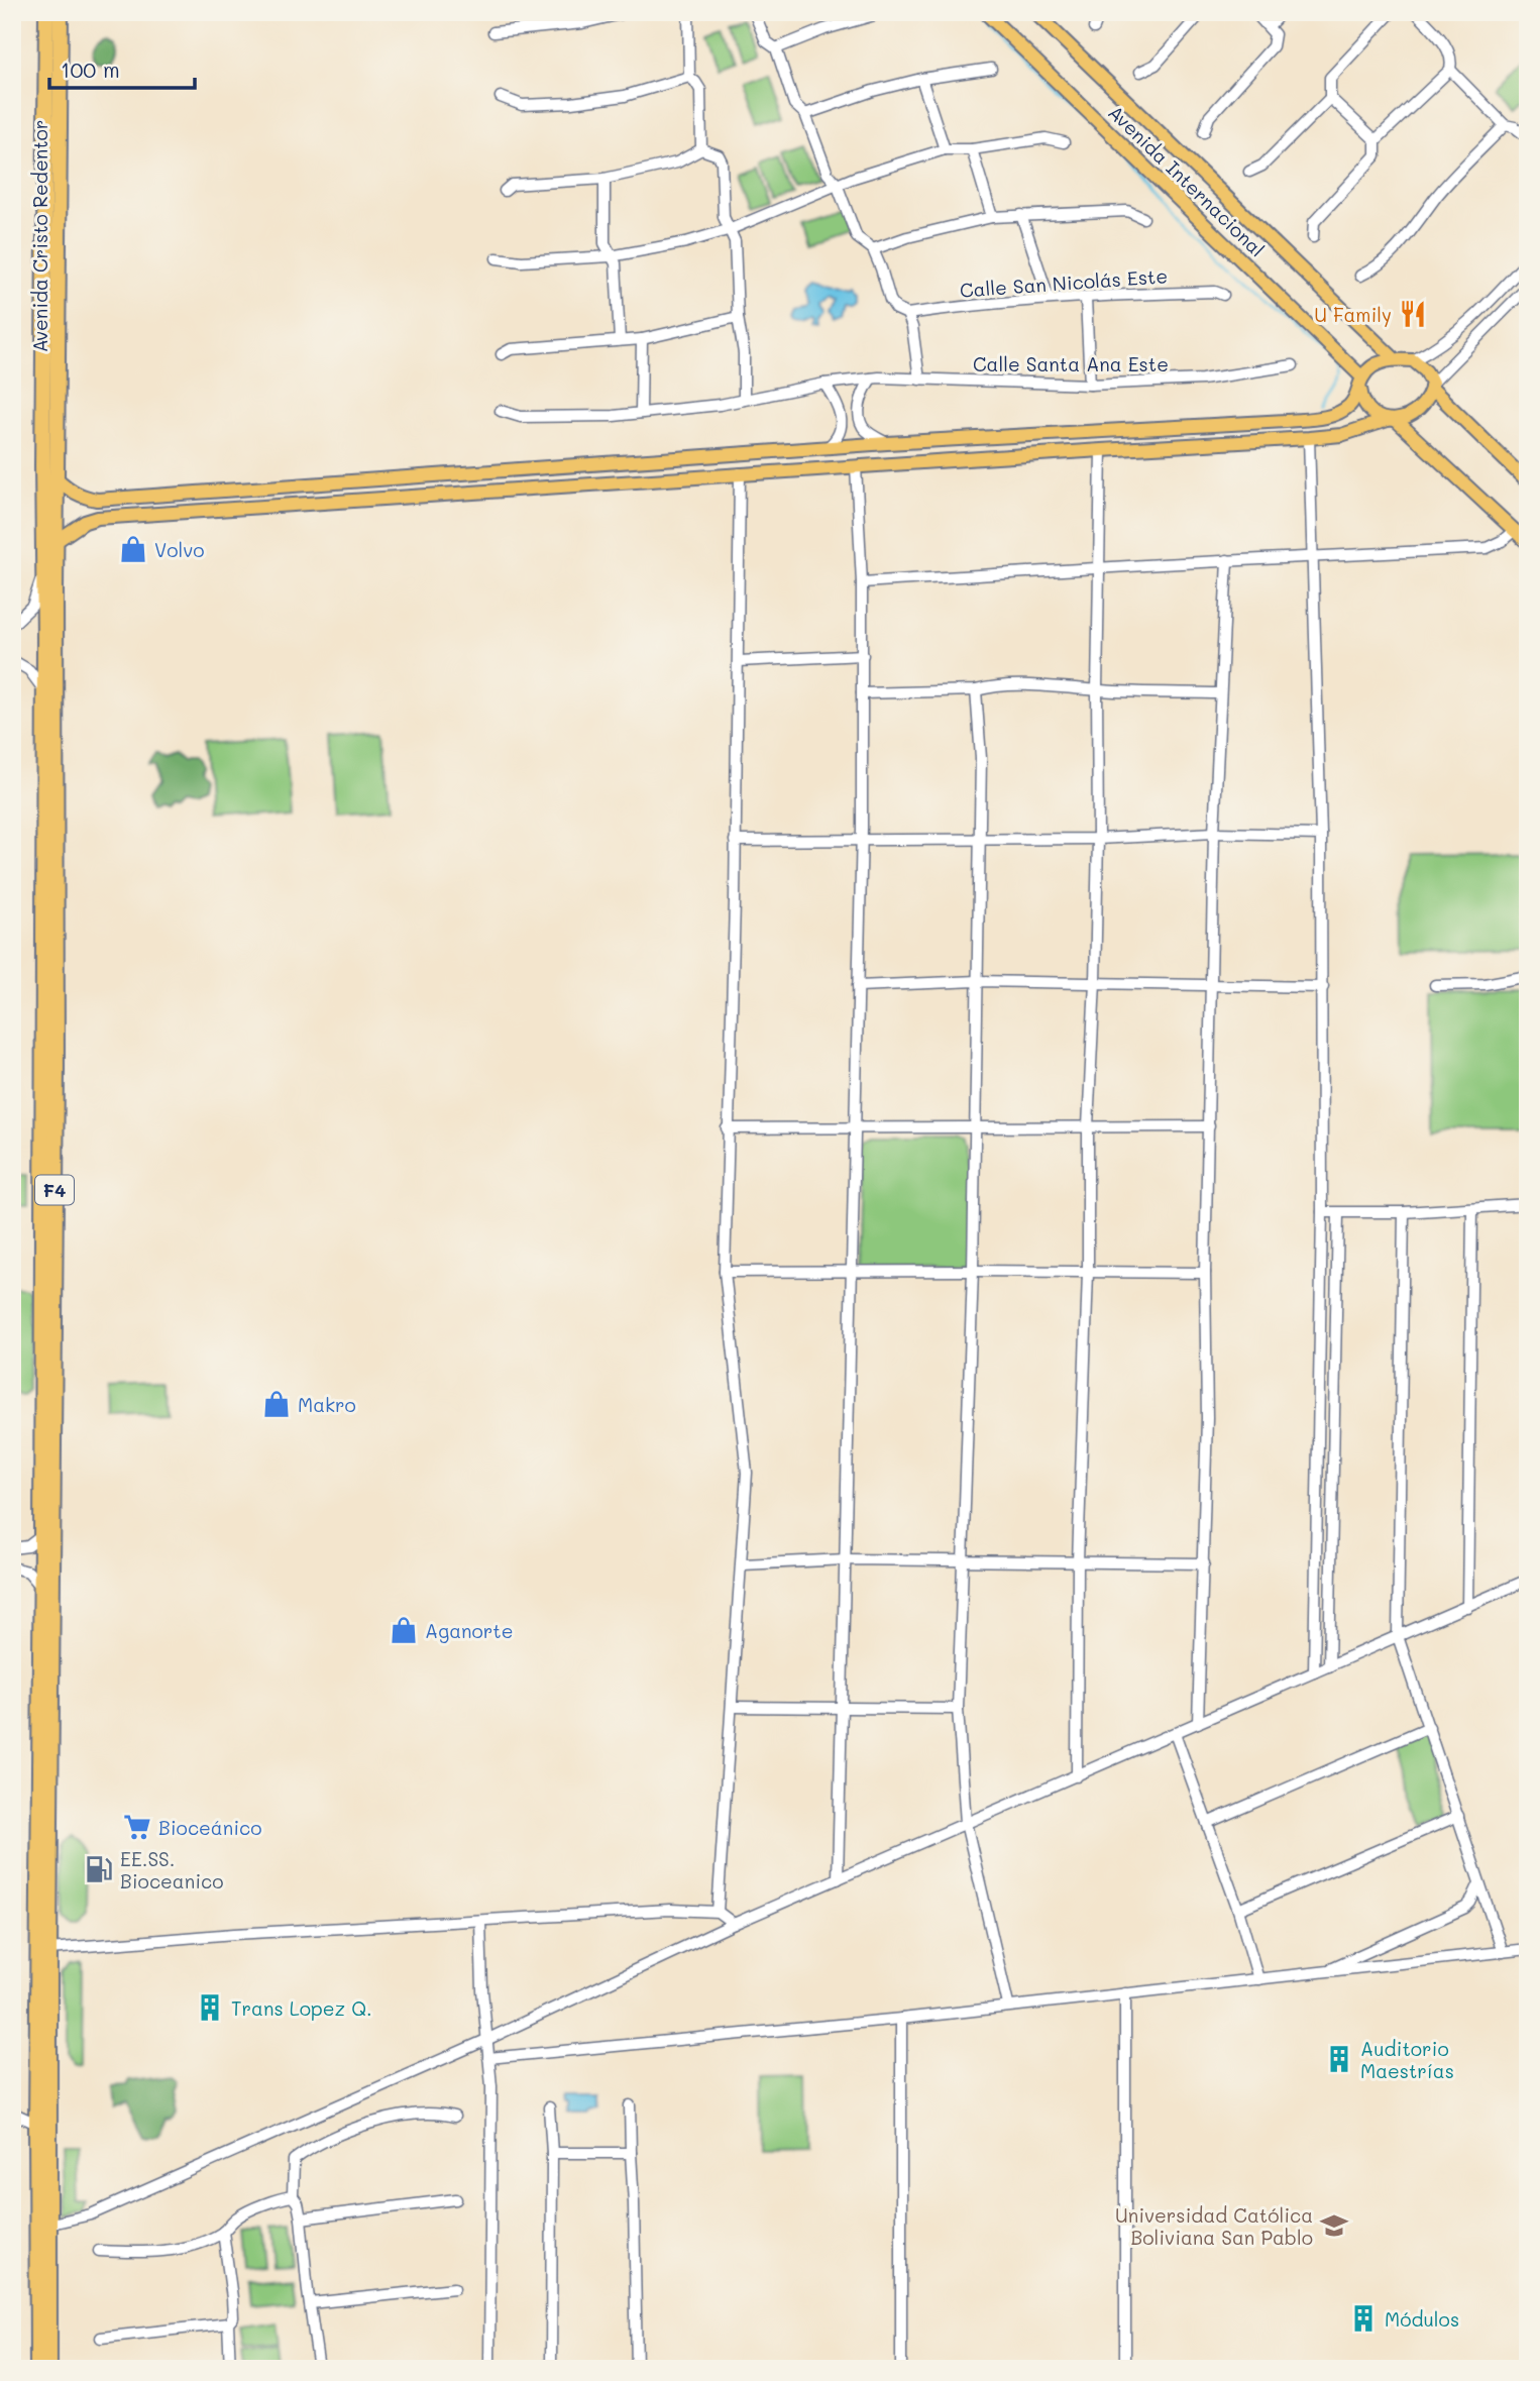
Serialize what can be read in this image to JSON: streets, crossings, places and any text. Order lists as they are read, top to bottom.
{
  "streets": {
    "highway": ["Avenida Cristo Redentor", "F4"],
    "main road": ["Avenida Internacional"],
    "street": ["Calle San Nicolás Este", "Calle Santa Ana Este"]
  },
  "places": {
    "restaurant": ["U Family"],
    "shop": ["Volvo", "Makro", "Aganorte"],
    "supermarket": ["Bioceánico"],
    "fuel station": ["EE.SS. Bioceanico"],
    "building": ["Trans Lopez Q.", "Auditorio Maestrías", "Módulos"],
    "school or university": ["Universidad Católica Boliviana San Pablo"]
  },
  "scale_bar": "100 m"
}
